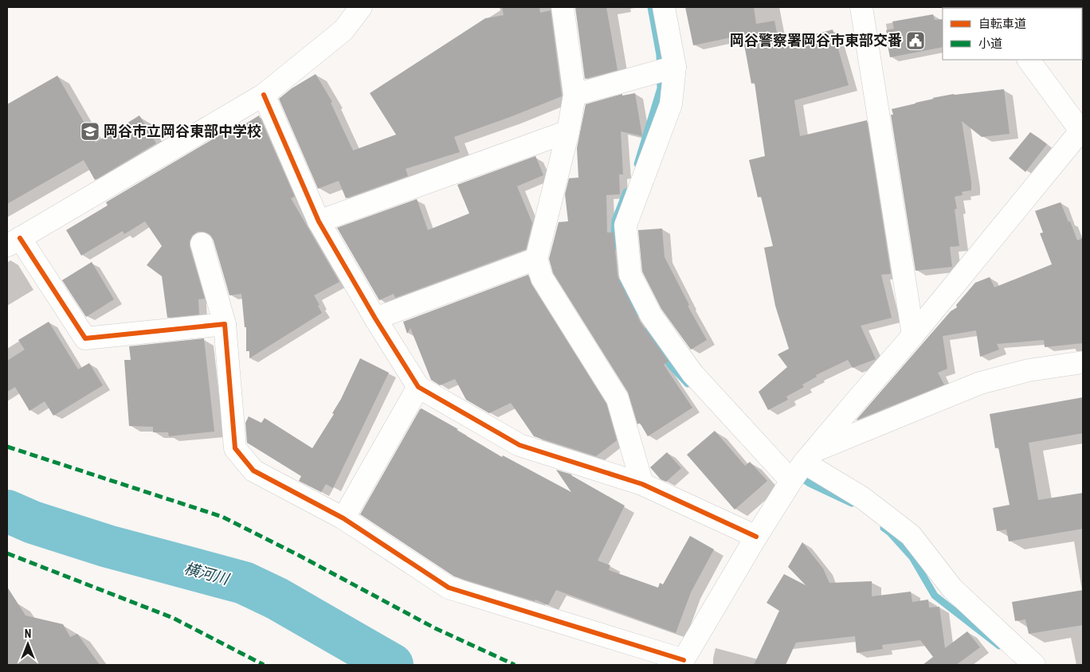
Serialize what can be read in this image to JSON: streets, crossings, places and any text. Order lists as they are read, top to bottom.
{
  "water": ["横河川"],
  "places": {
    "public building": ["岡谷警察署岡谷市東部交番"],
    "school or university": ["岡谷市立岡谷東部中学校"]
  },
  "legend": ["自転車道", "小道"],
  "north": "top"
}
